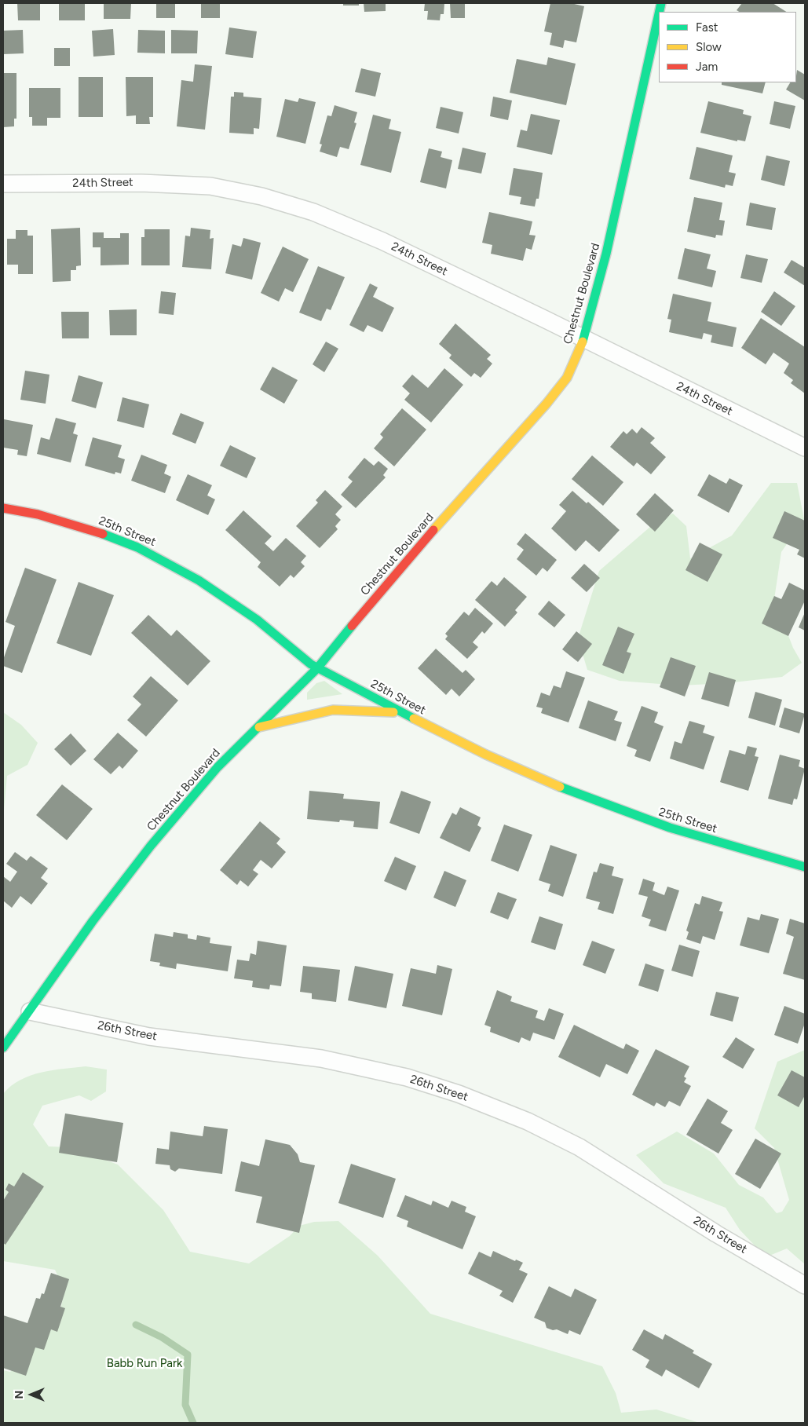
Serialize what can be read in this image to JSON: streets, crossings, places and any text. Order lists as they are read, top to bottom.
{
  "streets": {
    "street": [
      "24th Street",
      "Chestnut Boulevard",
      "25th Street",
      "26th Street"
    ]
  },
  "crossings": [
    ["24th Street", "Chestnut Boulevard"],
    ["Chestnut Boulevard", "25th Street"],
    ["Chestnut Boulevard", "26th Street"]
  ],
  "parks": ["Babb Run Park"],
  "legend": ["Fast", "Slow", "Jam"],
  "north": "left"
}
